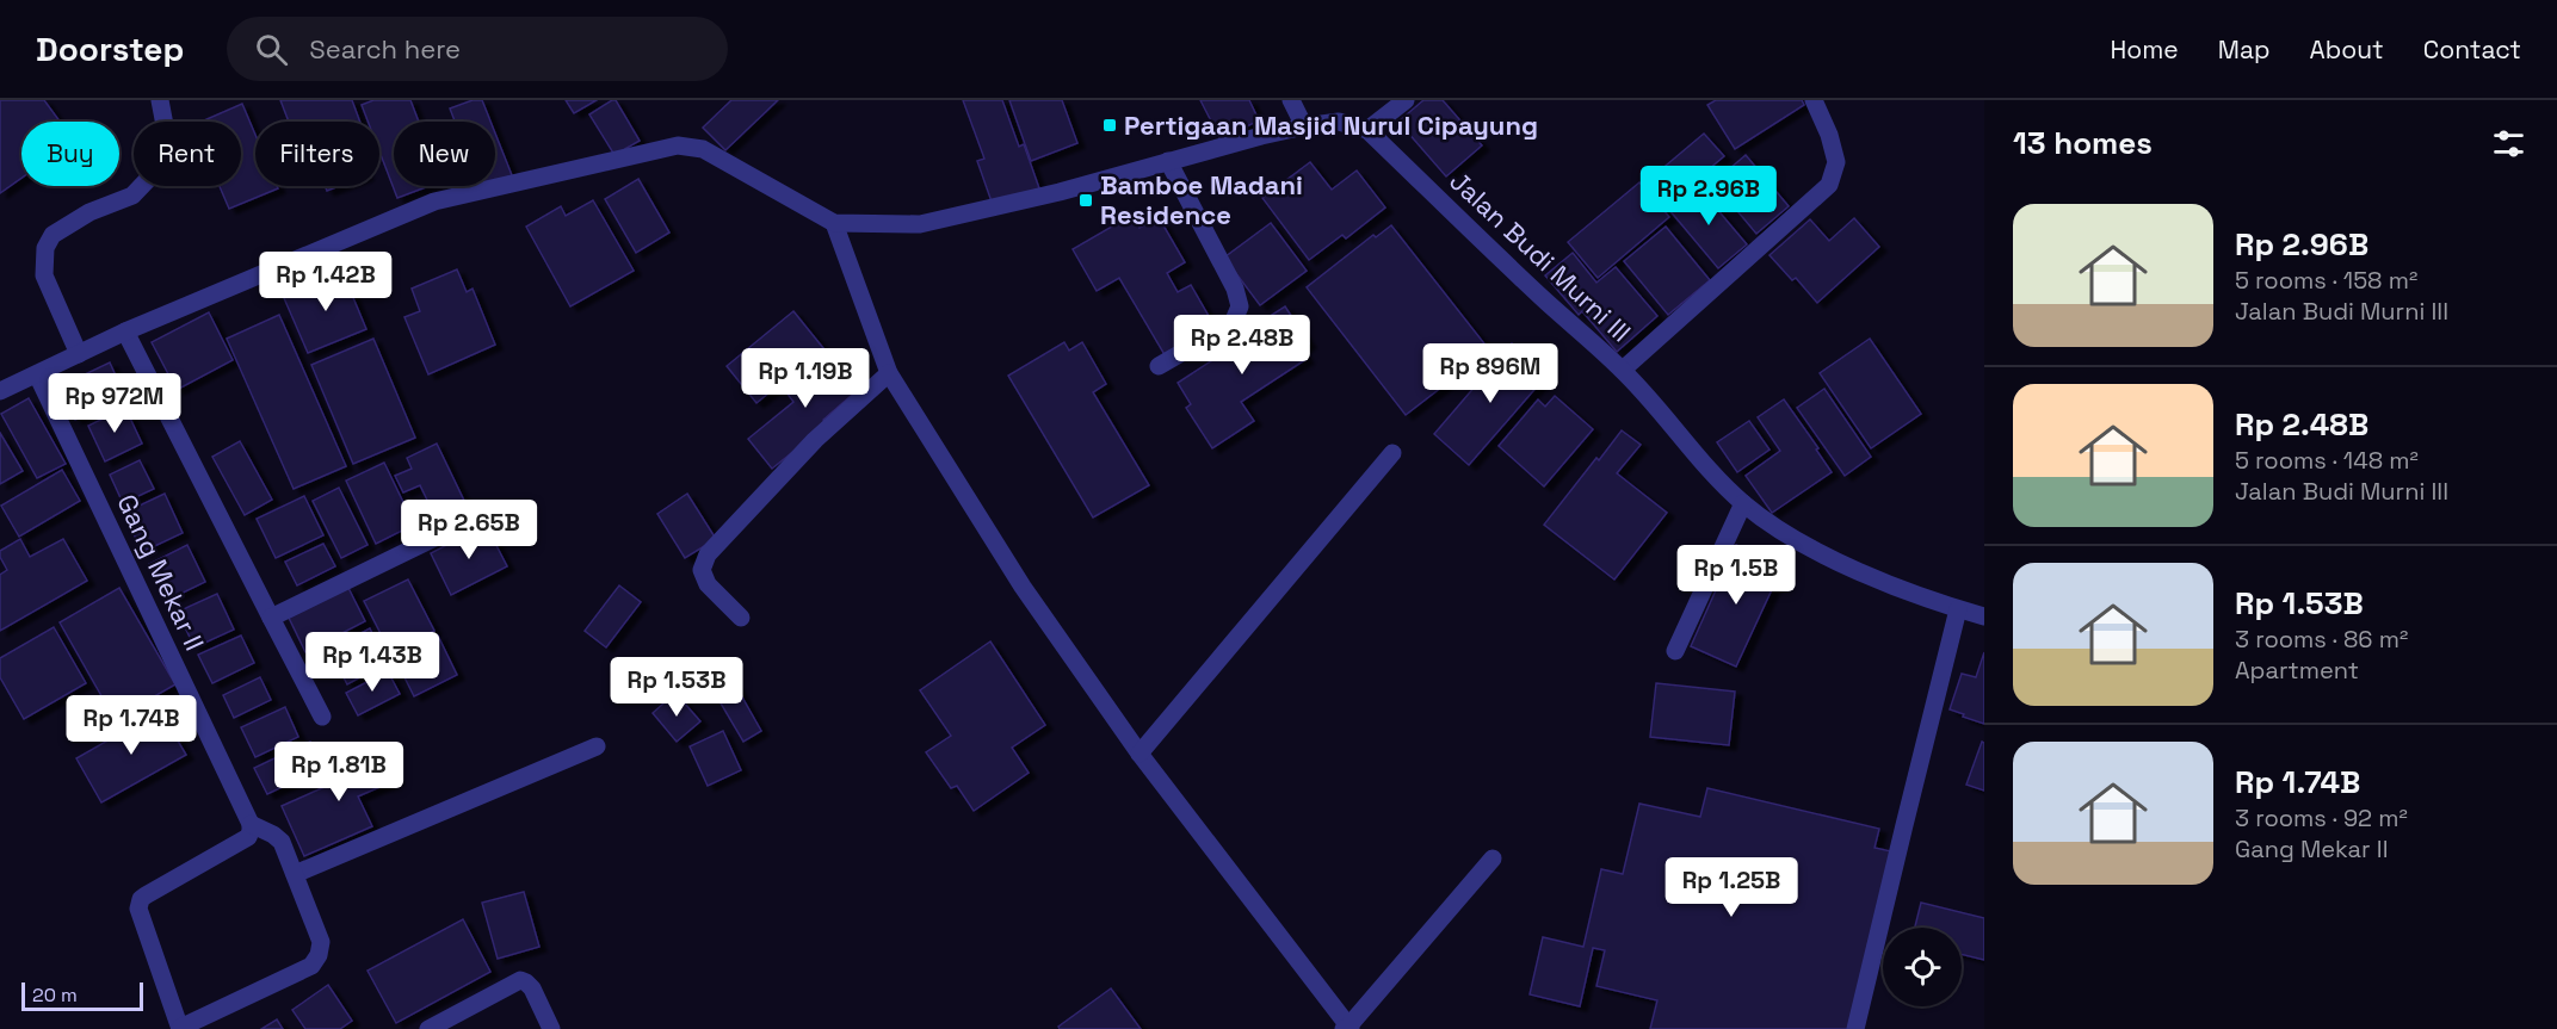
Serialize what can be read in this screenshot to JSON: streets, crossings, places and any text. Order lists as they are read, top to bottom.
{
  "streets": {
    "street": ["Jalan Budi Murni III", "Gang Mekar II"]
  },
  "places": {
    "transit": ["Pertigaan Masjid Nurul Cipayung", "Bamboe Madani Residence"]
  },
  "scale_bar": "20 m",
  "page": {
    "header": "Doorstep",
    "search": "Search here",
    "nav": [
      "Home",
      "Map",
      "About",
      "Contact"
    ],
    "heading": "13 homes",
    "chip": [
      "Buy",
      "Rent",
      "Filters",
      "New"
    ],
    "price": [
      "Rp 2.96B",
      "Rp 1.42B",
      "Rp 2.48B",
      "Rp 896M",
      "Rp 1.19B",
      "Rp 972M",
      "Rp 2.65B",
      "Rp 1.5B",
      "Rp 1.43B",
      "Rp 1.53B",
      "Rp 1.74B",
      "Rp 1.81B",
      "Rp 1.25B"
    ],
    "list": [
      {
        "name": "Rp 2.96B",
        "note": "5 rooms · 158 m² · Jalan Budi Murni III"
      },
      {
        "name": "Rp 2.48B",
        "note": "5 rooms · 148 m² · Jalan Budi Murni III"
      },
      {
        "name": "Rp 1.53B",
        "note": "3 rooms · 86 m² · Apartment"
      },
      {
        "name": "Rp 1.74B",
        "note": "3 rooms · 92 m² · Gang Mekar II"
      }
    ],
    "scale": "20 m"
  }
}
